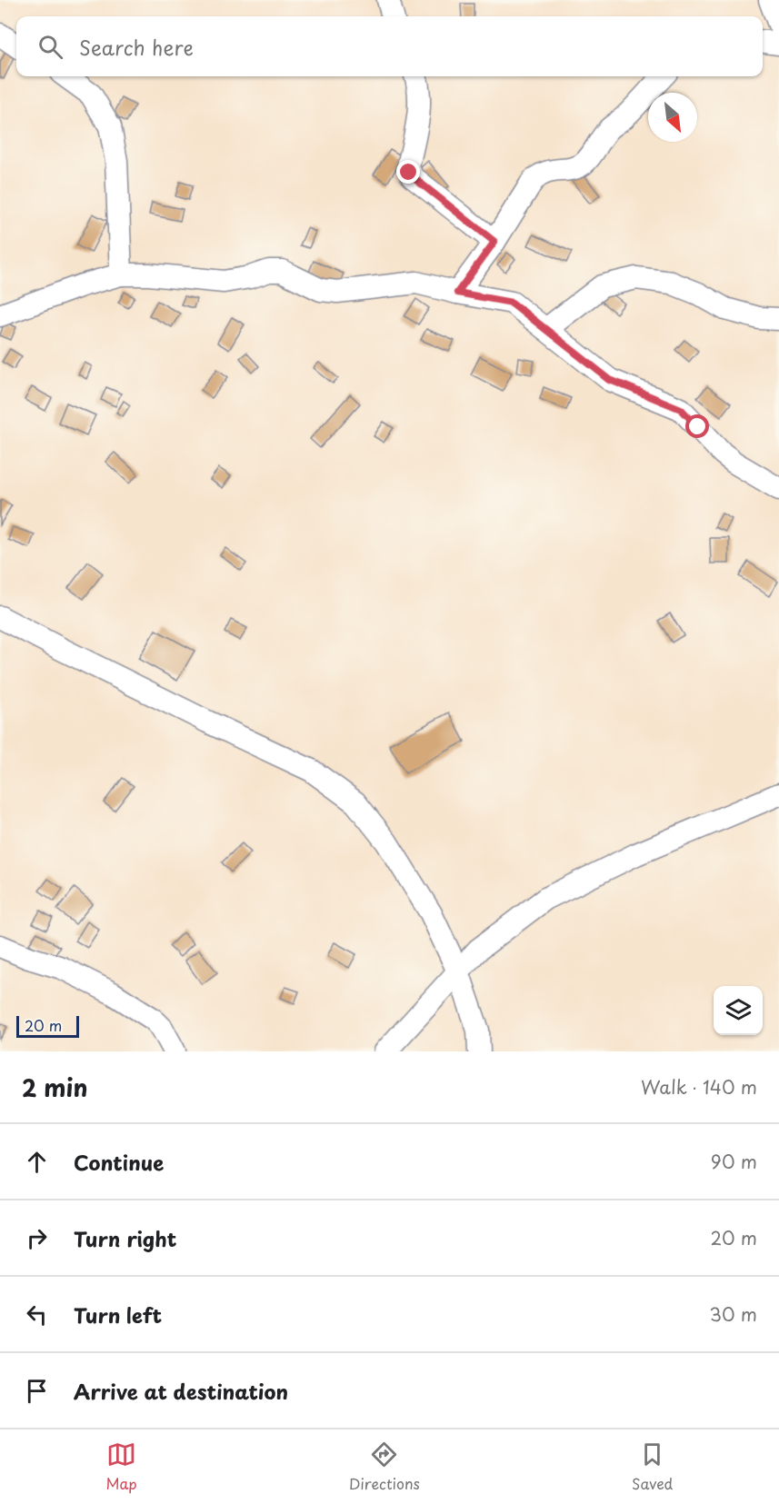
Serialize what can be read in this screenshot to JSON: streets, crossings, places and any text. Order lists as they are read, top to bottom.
{
  "scale_bar": "20 m",
  "north": "bottom right",
  "page": {
    "search": "Search here",
    "scale": "20 m",
    "heading": ["2 min", "Walk · 140 m"],
    "list": [
      ["Continue", "90 m"],
      ["Turn right", "20 m"],
      ["Turn left", "30 m"],
      "Arrive at destination"
    ],
    "nav": ["Map", "Directions", "Saved"]
  }
}
